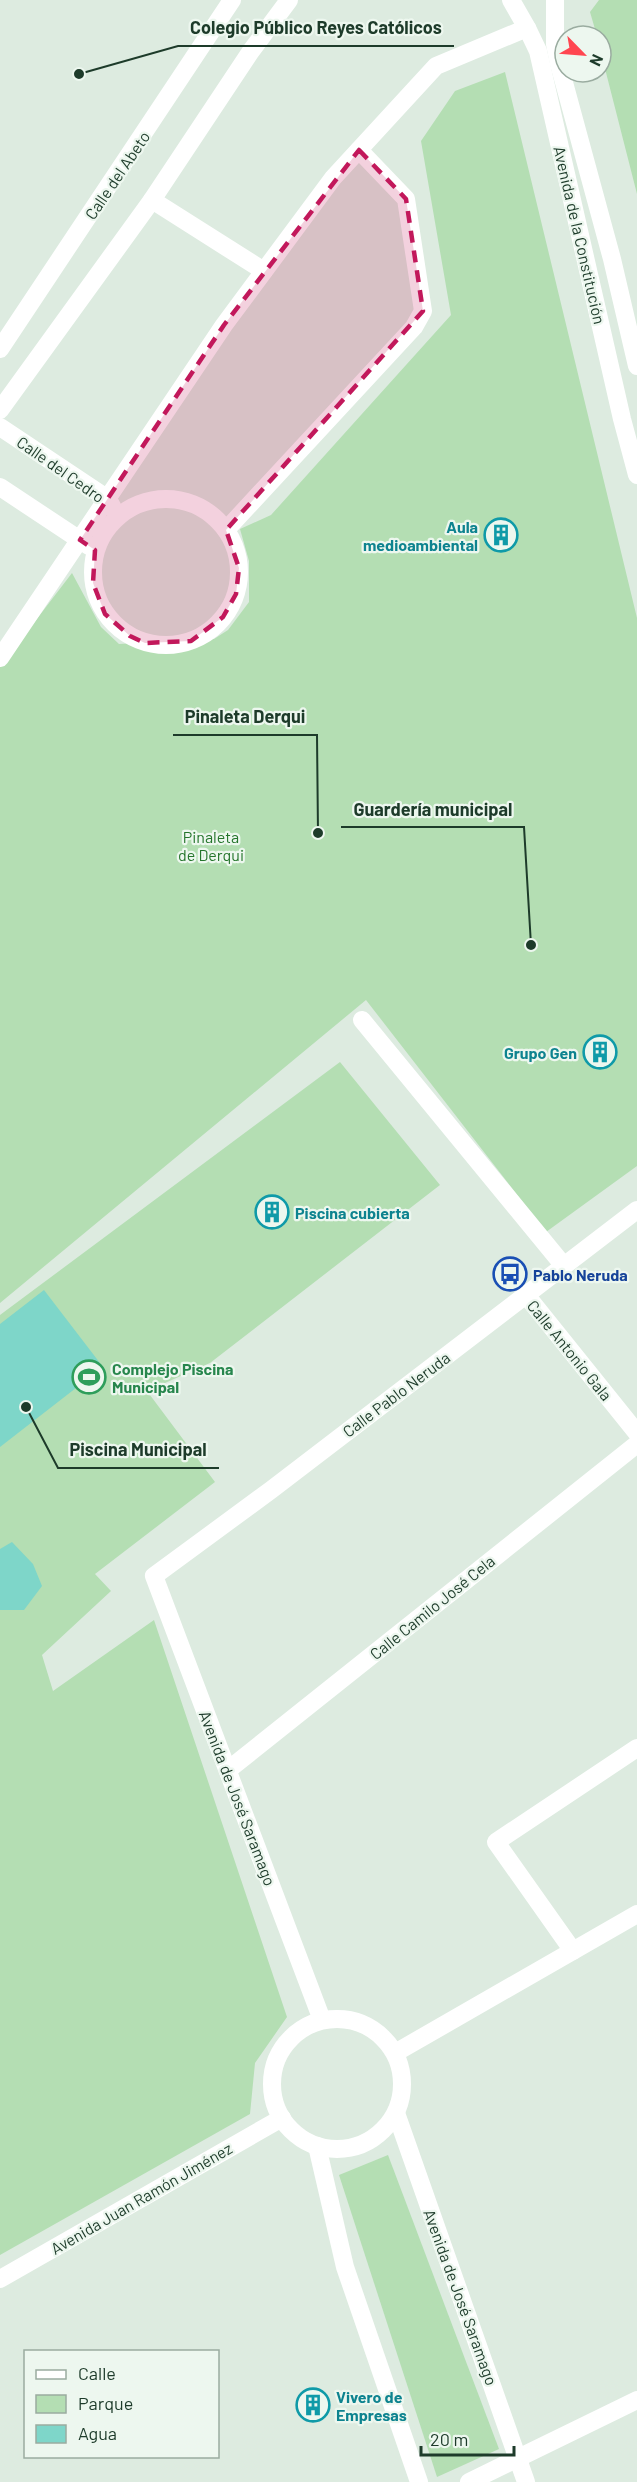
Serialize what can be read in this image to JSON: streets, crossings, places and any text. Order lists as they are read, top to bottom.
{
  "streets": {
    "street": [
      "Calle del Abeto",
      "Avenida de la Constitución",
      "Calle del Cedro",
      "Calle Antonio Gala",
      "Calle Pablo Neruda",
      "Calle Camilo José Cela",
      "Avenida de José Saramago",
      "Avenida Juan Ramón Jiménez"
    ]
  },
  "crossings": [
    ["Calle Antonio Gala", "Calle Pablo Neruda"],
    ["Calle Pablo Neruda", "Avenida de José Saramago"],
    ["Calle Camilo José Cela", "Avenida de José Saramago"],
    ["Avenida de José Saramago", "Avenida Juan Ramón Jiménez"]
  ],
  "parks": ["Pinaleta de Derqui"],
  "places": {
    "other": [
      "Colegio Público Reyes Católicos",
      "Pinaleta Derqui",
      "Guardería municipal",
      "Piscina Municipal"
    ],
    "building": [
      "Aula medioambiental",
      "Grupo Gen",
      "Piscina cubierta",
      "Vivero de Empresas"
    ],
    "bus stop": ["Pablo Neruda"],
    "sports": ["Complejo Piscina Municipal"]
  },
  "legend": ["Calle", "Parque", "Agua"],
  "scale_bar": "20 m",
  "north": "bottom right"
}
